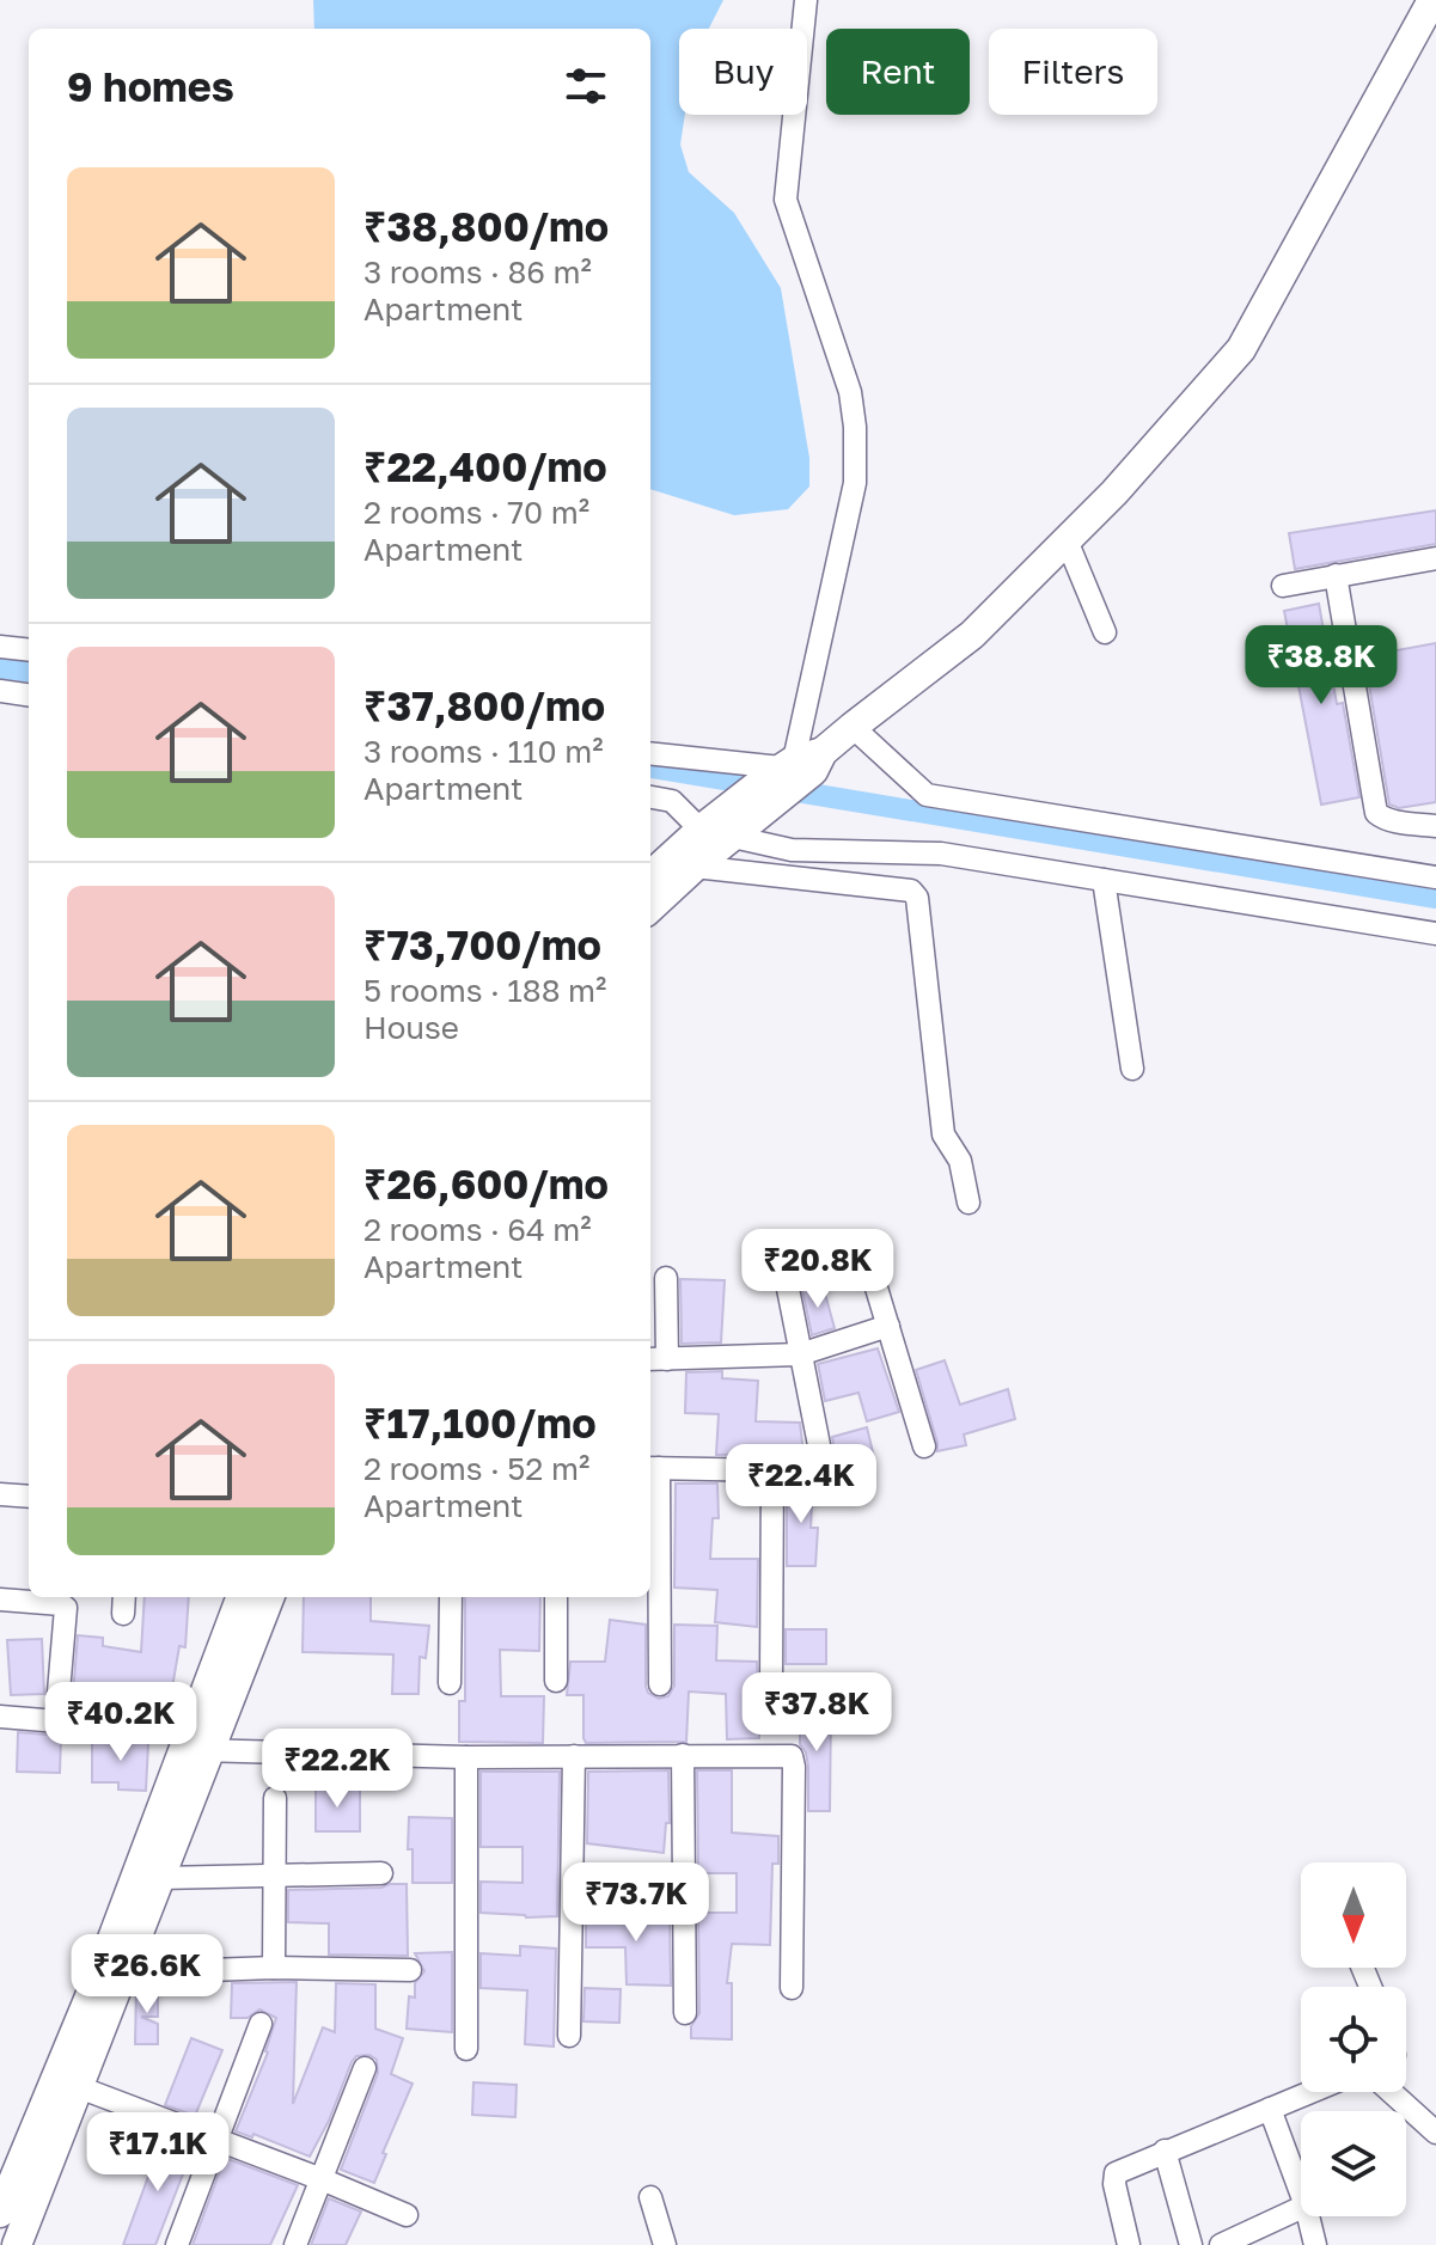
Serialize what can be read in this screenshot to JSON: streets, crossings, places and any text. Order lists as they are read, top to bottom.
{
  "north": "bottom",
  "page": {
    "chip": ["Buy", "Rent", "Filters"],
    "heading": "9 homes",
    "list": [
      {
        "name": "₹38,800/mo",
        "note": "3 rooms · 86 m² · Apartment"
      },
      {
        "name": "₹22,400/mo",
        "note": "2 rooms · 70 m² · Apartment"
      },
      {
        "name": "₹37,800/mo",
        "note": "3 rooms · 110 m² · Apartment"
      },
      {
        "name": "₹73,700/mo",
        "note": "5 rooms · 188 m² · House"
      },
      {
        "name": "₹26,600/mo",
        "note": "2 rooms · 64 m² · Apartment"
      },
      {
        "name": "₹17,100/mo",
        "note": "2 rooms · 52 m² · Apartment"
      }
    ],
    "price": [
      "₹38.8K",
      "₹20.8K",
      "₹22.4K",
      "₹37.8K",
      "₹40.2K",
      "₹22.2K",
      "₹73.7K",
      "₹26.6K",
      "₹17.1K"
    ]
  }
}
